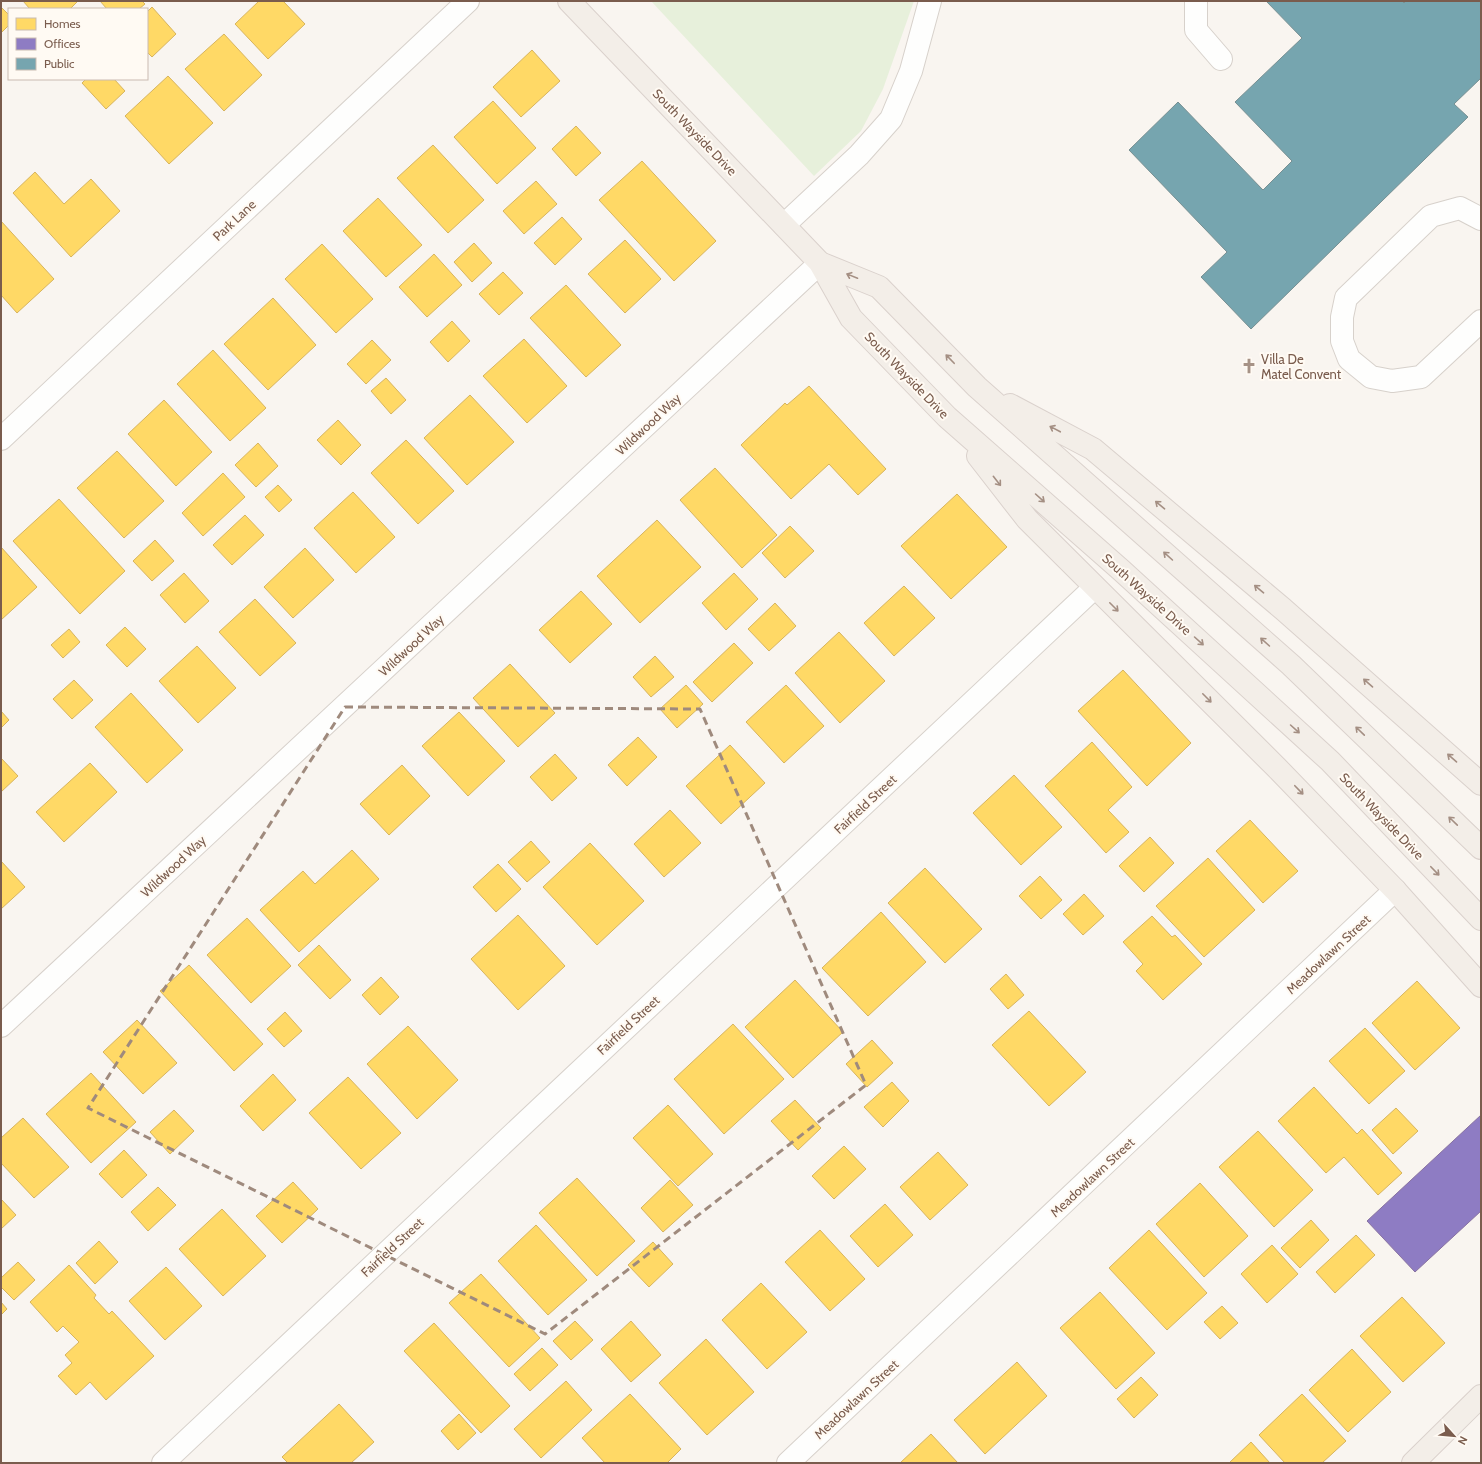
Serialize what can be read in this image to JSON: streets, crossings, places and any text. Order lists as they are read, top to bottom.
{
  "streets": {
    "main road": ["South Wayside Drive"],
    "street": [
      "Park Lane",
      "Wildwood Way",
      "Fairfield Street",
      "Meadowlawn Street"
    ]
  },
  "crossings": [
    ["South Wayside Drive", "Wildwood Way"]
  ],
  "places": {
    "church": ["Villa De Matel Convent"]
  },
  "legend": ["Homes", "Offices", "Public"],
  "north": "bottom right"
}
